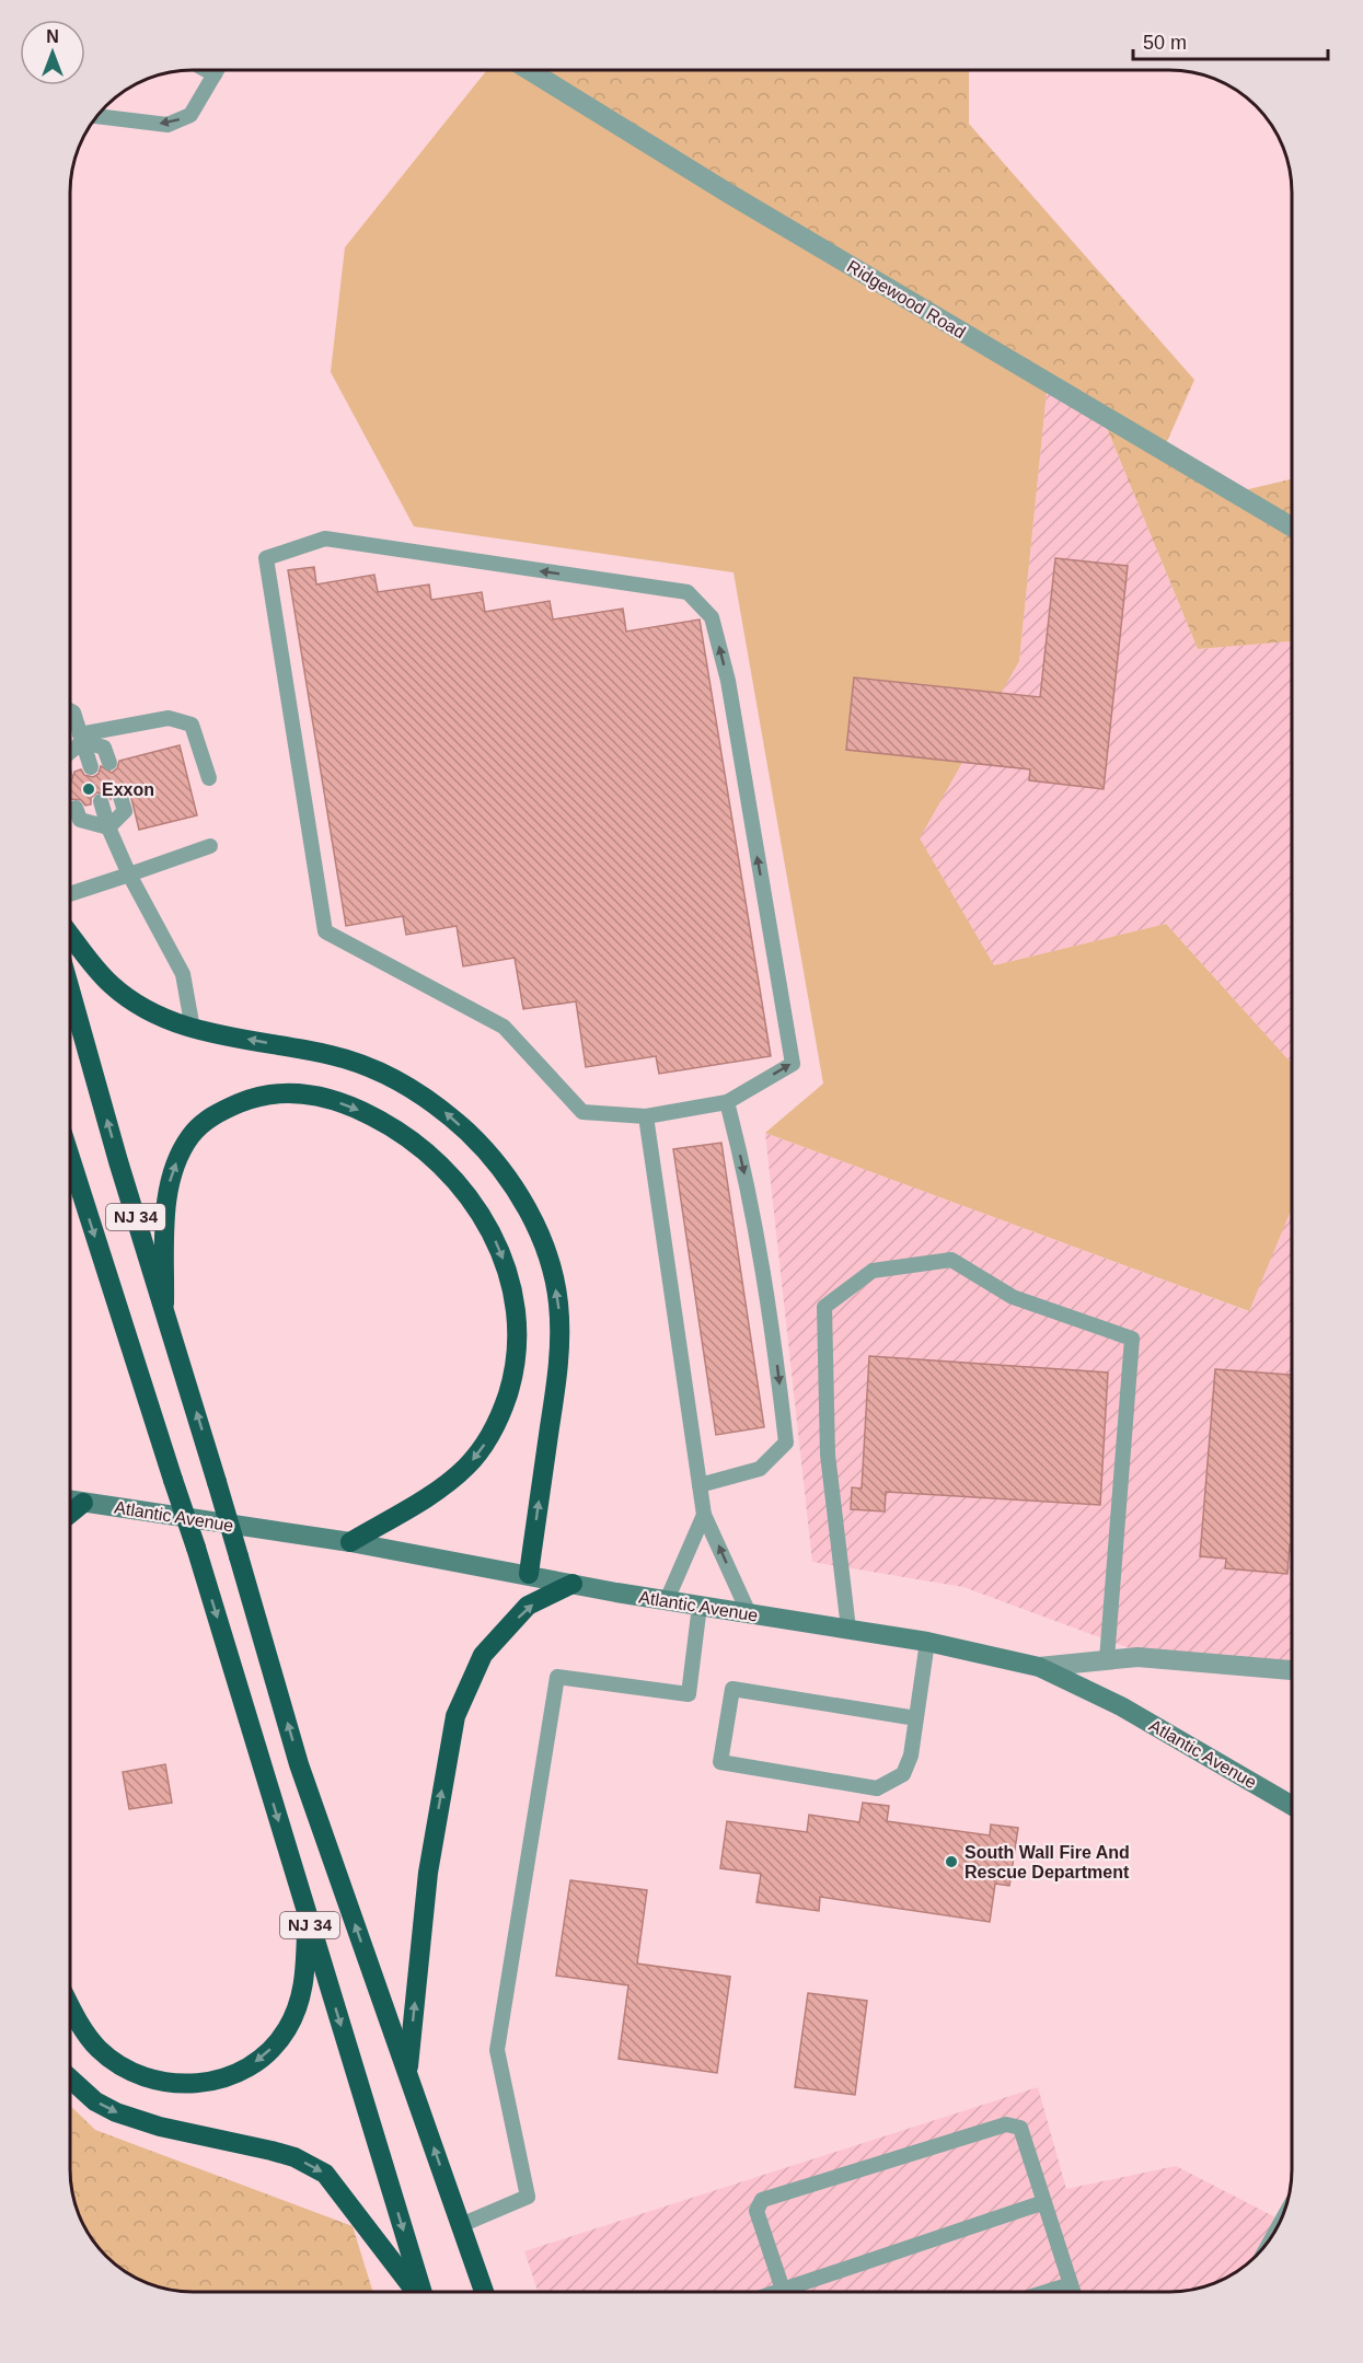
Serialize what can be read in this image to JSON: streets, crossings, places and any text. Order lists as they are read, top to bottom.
{
  "streets": {
    "highway": ["NJ 34"],
    "main road": ["Atlantic Avenue"],
    "street": ["Ridgewood Road"]
  },
  "places": ["Exxon", "South Wall Fire And Rescue Department"],
  "scale_bar": "50 m",
  "north": "top"
}
